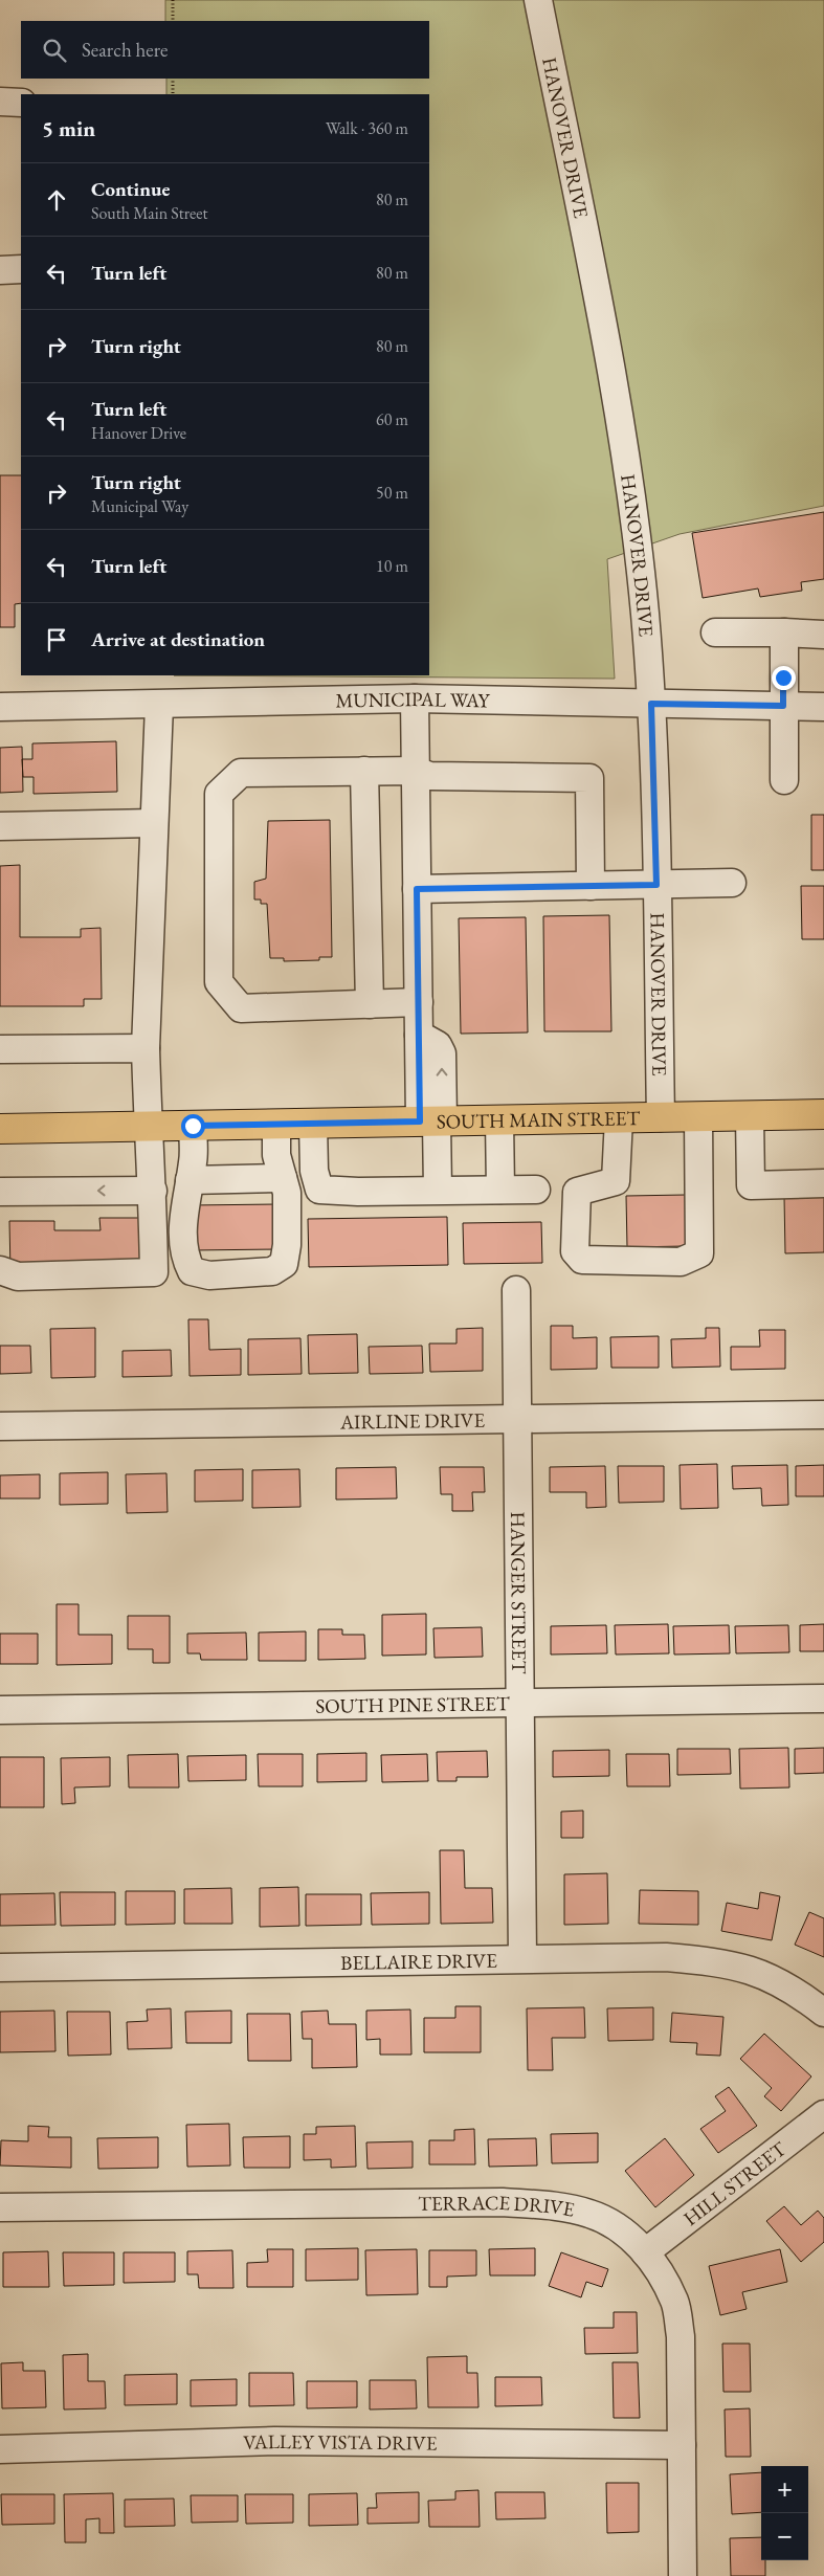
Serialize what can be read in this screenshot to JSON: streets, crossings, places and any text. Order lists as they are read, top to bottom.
{
  "streets": {
    "main road": ["SOUTH MAIN STREET"],
    "street": [
      "HANOVER DRIVE",
      "MUNICIPAL WAY",
      "AIRLINE DRIVE",
      "HANGER STREET",
      "SOUTH PINE STREET",
      "BELLAIRE DRIVE",
      "HILL STREET",
      "TERRACE DRIVE",
      "VALLEY VISTA DRIVE"
    ]
  },
  "crossings": [
    ["HANOVER DRIVE", "MUNICIPAL WAY"],
    ["HANOVER DRIVE", "SOUTH MAIN STREET"],
    ["AIRLINE DRIVE", "HANGER STREET"],
    ["HANGER STREET", "SOUTH PINE STREET"],
    ["HANGER STREET", "BELLAIRE DRIVE"],
    ["HILL STREET", "TERRACE DRIVE"],
    ["TERRACE DRIVE", "VALLEY VISTA DRIVE"]
  ],
  "page": {
    "search": "Search here",
    "heading": ["5 min", "Walk · 360 m"],
    "list": [
      ["Continue", "South Main Street", "80 m"],
      ["Turn left", "80 m"],
      ["Turn right", "80 m"],
      ["Turn left", "Hanover Drive", "60 m"],
      ["Turn right", "Municipal Way", "50 m"],
      ["Turn left", "10 m"],
      "Arrive at destination"
    ],
    "map_buttons": ["+", "−"]
  }
}
